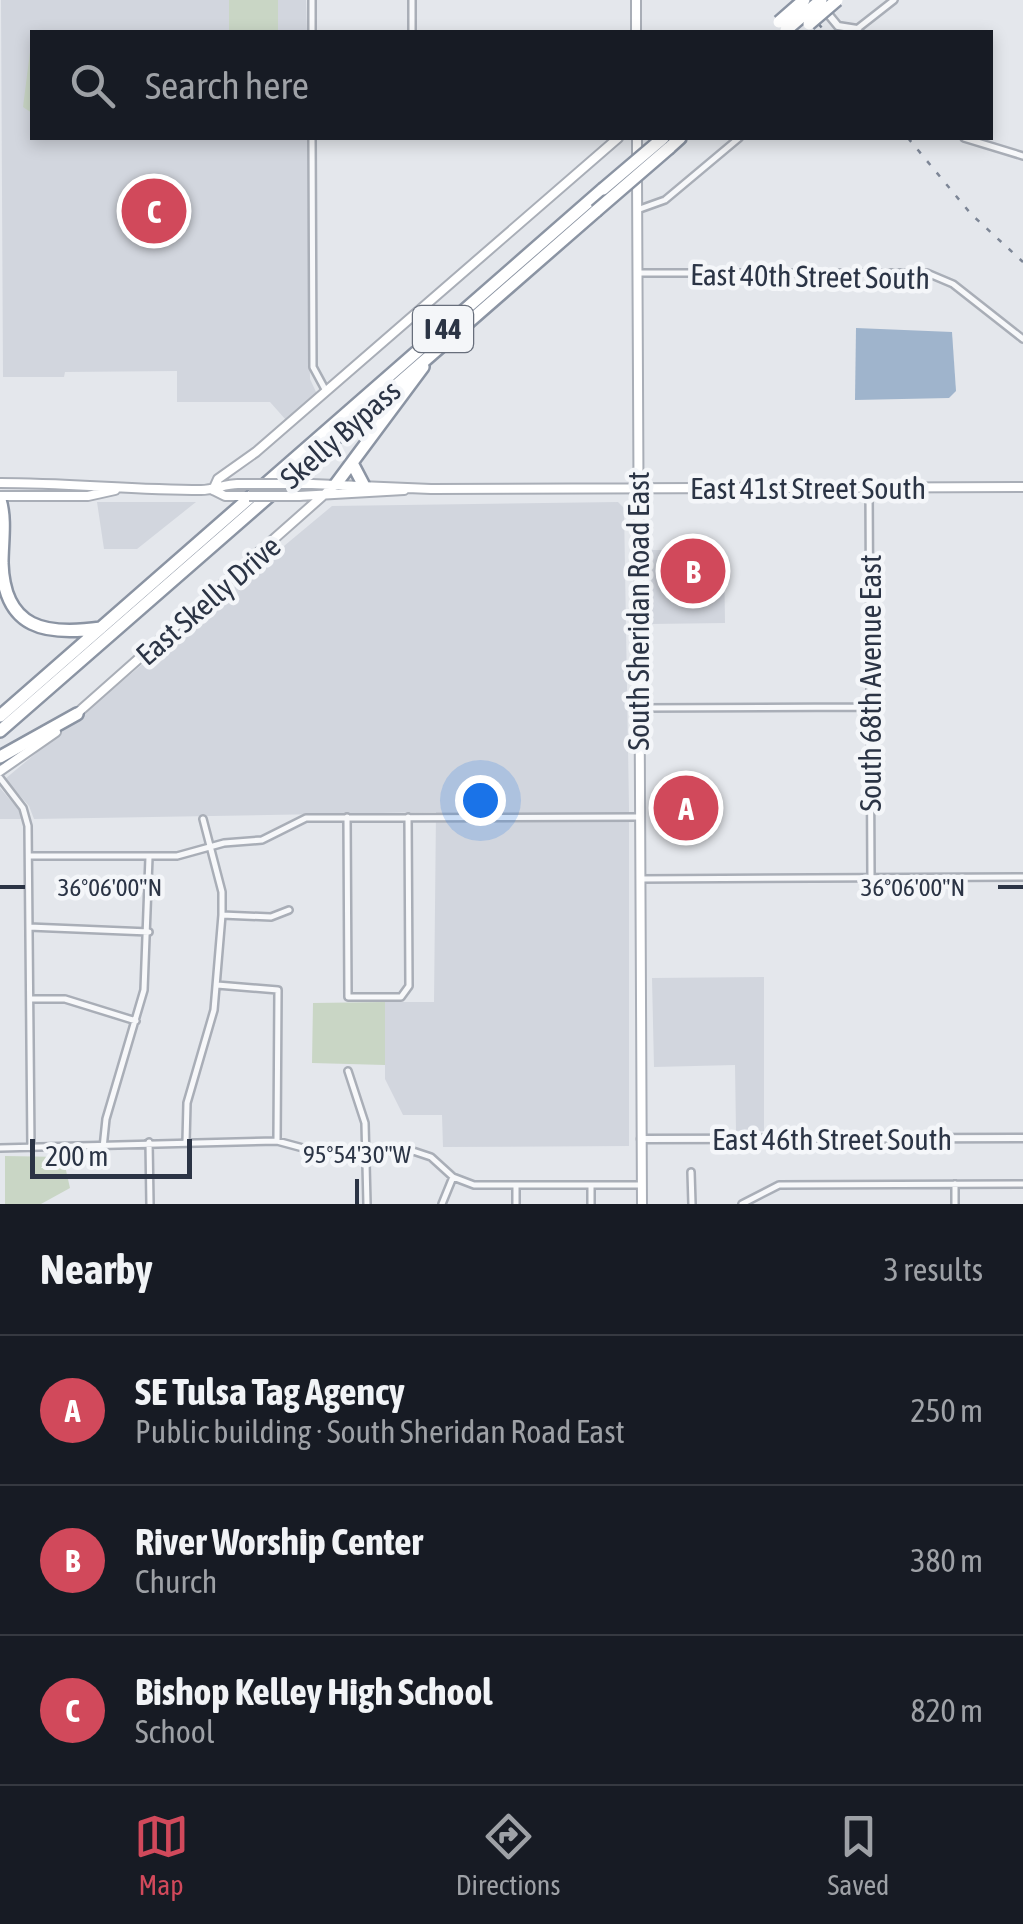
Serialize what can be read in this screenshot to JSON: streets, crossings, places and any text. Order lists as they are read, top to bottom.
{
  "streets": {
    "highway": ["I 44", "Skelly Bypass"],
    "main road": ["East 41st Street South", "East Skelly Drive", "South Sheridan Road East"],
    "street": ["East 40th Street South", "South 68th Avenue East", "East 46th Street South"]
  },
  "crossings": [
    ["East 40th Street South", "South Sheridan Road East"],
    ["East 41st Street South", "East Skelly Drive"],
    ["East 41st Street South", "South Sheridan Road East"],
    ["East 41st Street South", "South 68th Avenue East"],
    ["South Sheridan Road East", "East 46th Street South"]
  ],
  "scale_bar": "200 m",
  "page": {
    "search": "Search here",
    "pins": ["C", "B", "A"],
    "scale": "200 m",
    "heading": ["Nearby", "3 results"],
    "list": [
      {
        "mark": "A",
        "name": "SE Tulsa Tag Agency",
        "note": "Public building · South Sheridan Road East",
        "value": "250 m"
      },
      {
        "mark": "B",
        "name": "River Worship Center",
        "note": "Church",
        "value": "380 m"
      },
      {
        "mark": "C",
        "name": "Bishop Kelley High School",
        "note": "School",
        "value": "820 m"
      }
    ],
    "nav": ["Map", "Directions", "Saved"]
  },
  "coordinates": ["36°06'00\"N", "95°54'30\"W"]
}
